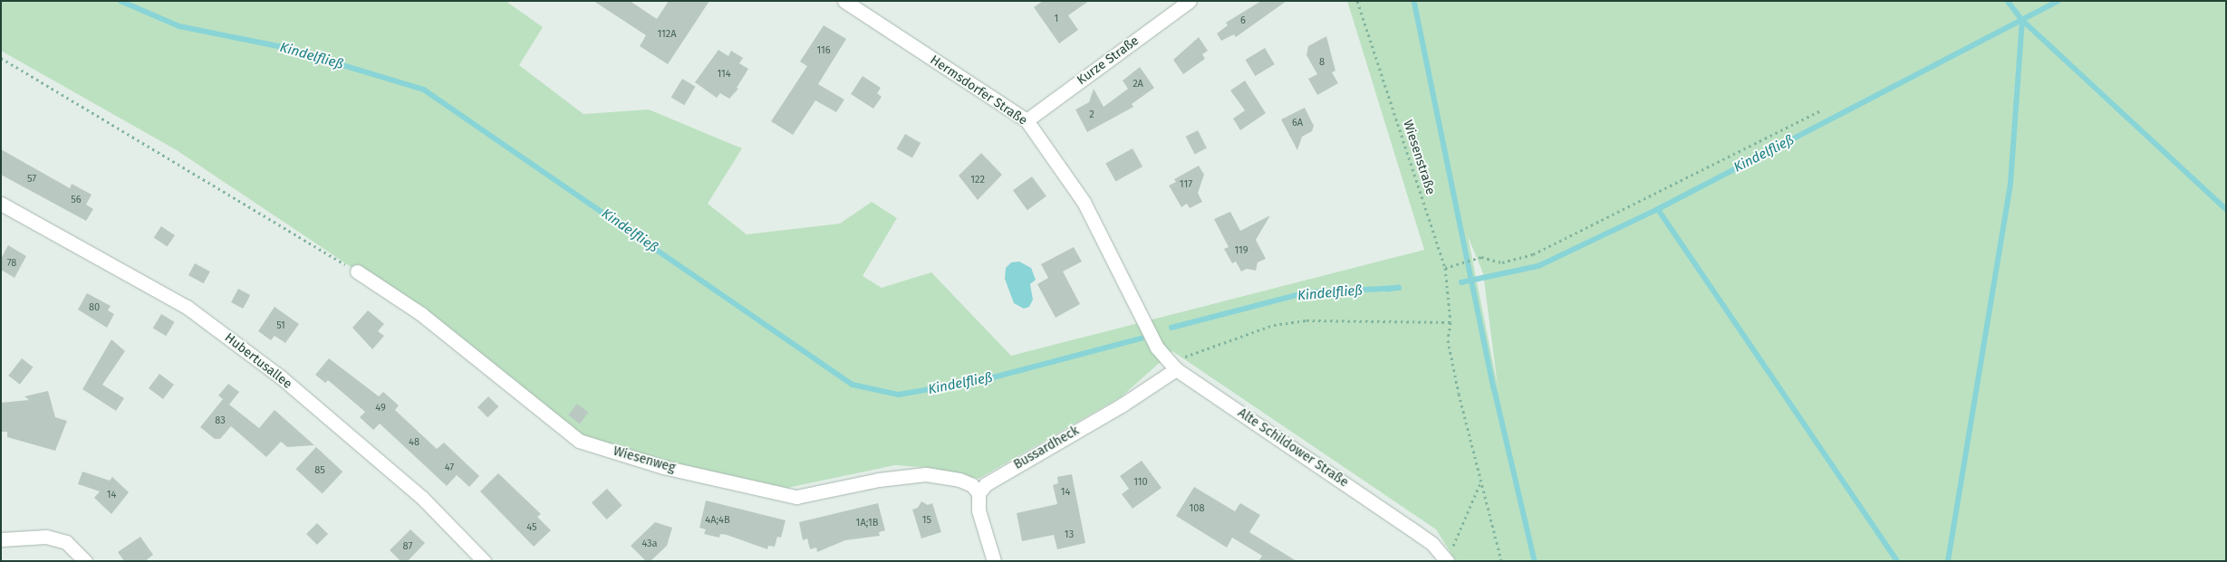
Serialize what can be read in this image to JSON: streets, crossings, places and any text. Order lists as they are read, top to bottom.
{
  "streets": {
    "street": [
      "Kurze Straße",
      "Hermsdorfer Straße",
      "Hubertusallee",
      "Bussardheck",
      "Alte Schildower Straße",
      "Wiesenweg"
    ],
    "path": ["Wiesenstraße"]
  },
  "crossings": [
    ["Kurze Straße", "Hermsdorfer Straße"],
    ["Hermsdorfer Straße", "Alte Schildower Straße"],
    ["Bussardheck", "Alte Schildower Straße"],
    ["Bussardheck", "Wiesenweg"]
  ],
  "water": ["Kindelfließ"],
  "house_numbers": [
    "1",
    "6",
    "112A",
    "116",
    "8",
    "114",
    "2A",
    "2",
    "6A",
    "57",
    "122",
    "117",
    "56",
    "119",
    "78",
    "80",
    "51",
    "49",
    "83",
    "48",
    "47",
    "85",
    "110",
    "14",
    "14",
    "108",
    "4A;4B",
    "15",
    "1A;1B",
    "45",
    "13",
    "43a",
    "87"
  ]
}
